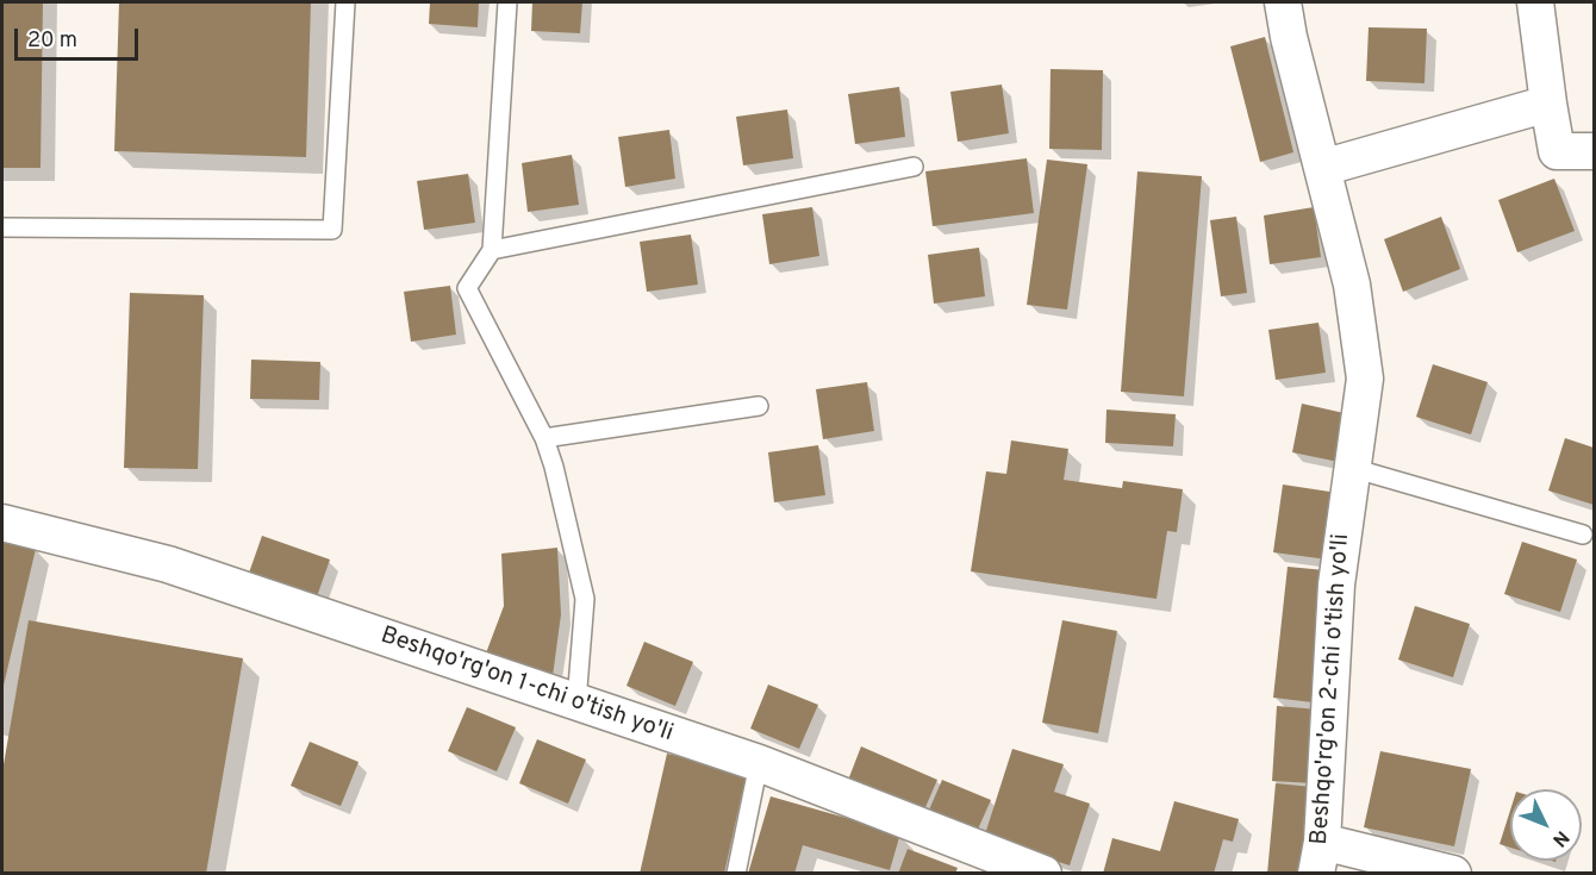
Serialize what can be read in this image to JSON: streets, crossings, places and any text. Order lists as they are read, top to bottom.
{
  "streets": {
    "street": ["Beshqo'rg'on 1-chi o'tish yo'li", "Beshqo'rg'on 2-chi o'tish yo'li"]
  },
  "scale_bar": "20 m",
  "north": "bottom right"
}
